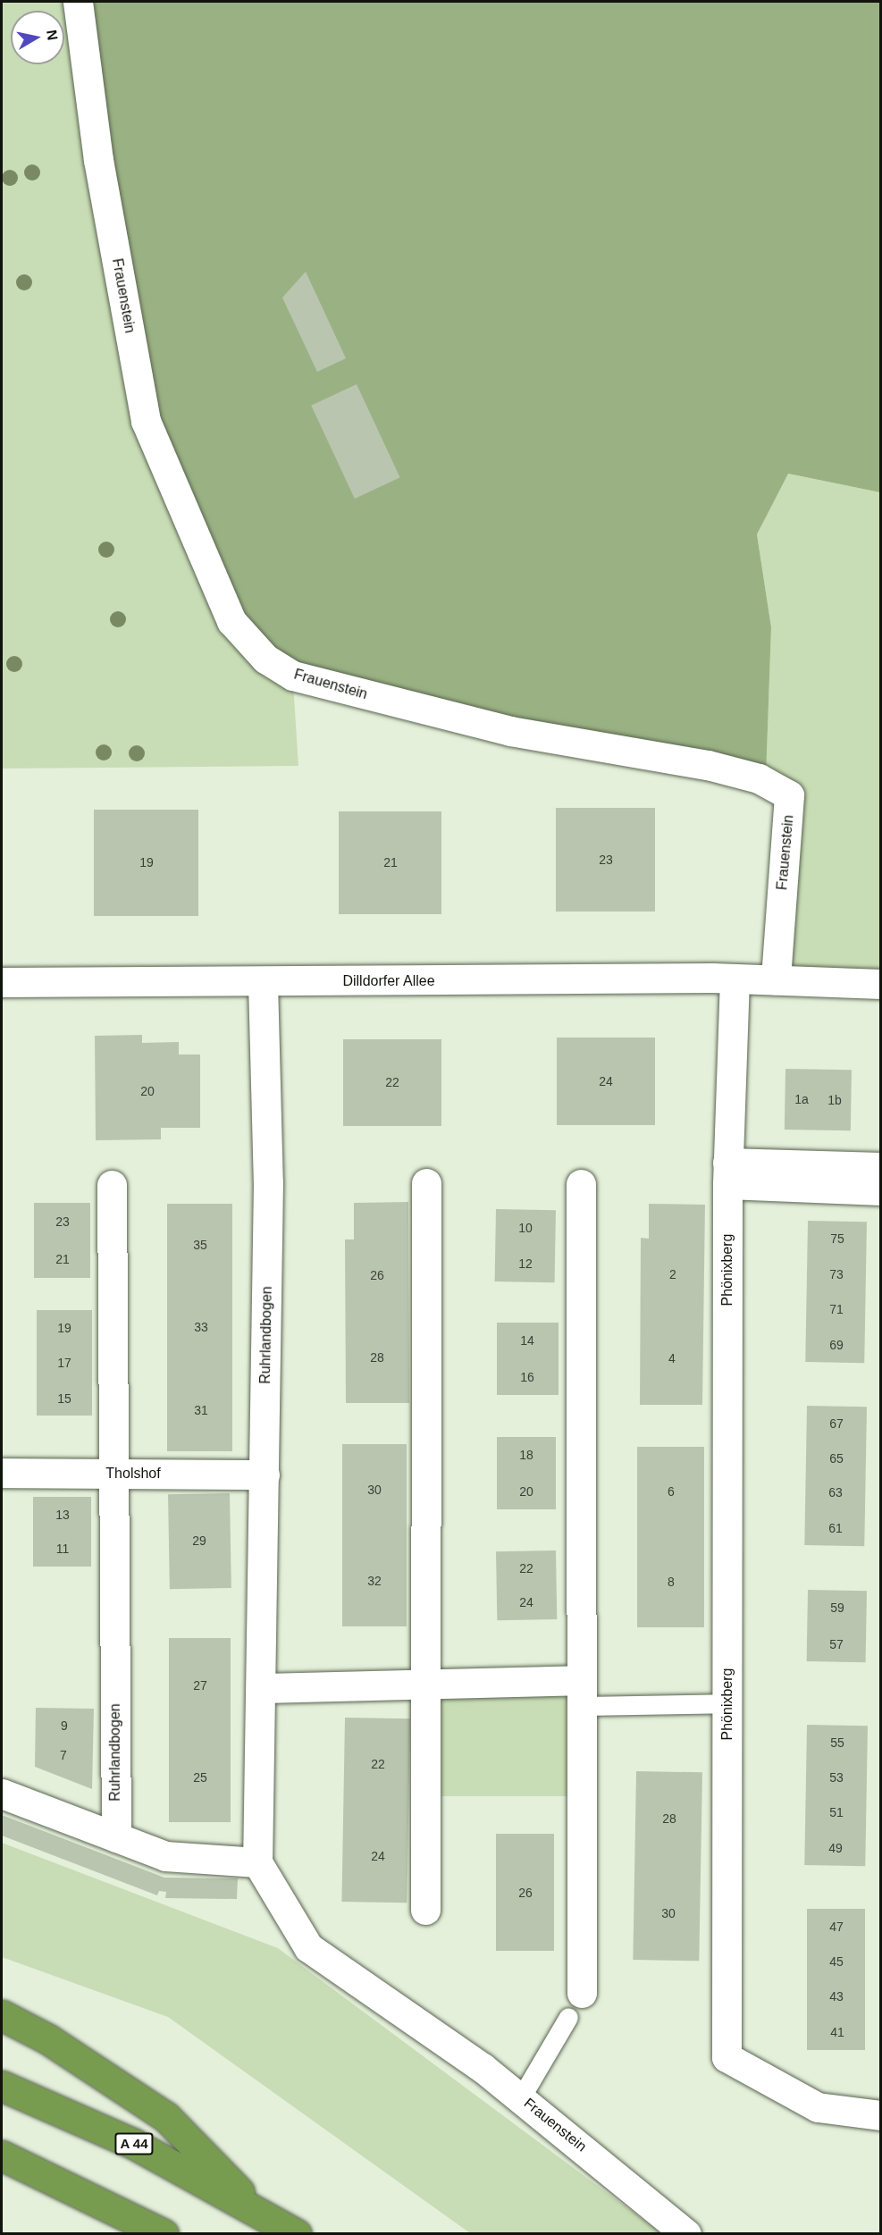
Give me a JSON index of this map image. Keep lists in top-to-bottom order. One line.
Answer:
{"streets":{"highway":["A 44"],"street":["Frauenstein","Dilldorfer Allee","Phönixberg","Ruhrlandbogen","Tholshof"]},"crossings":[["Frauenstein","Dilldorfer Allee"],["Frauenstein","Ruhrlandbogen"],["Dilldorfer Allee","Phönixberg"],["Dilldorfer Allee","Ruhrlandbogen"],["Ruhrlandbogen","Tholshof"]],"house_numbers":["23","19","21","24","22","20","1a","1b","23","10","75","35","21","12","2","73","26","71","33","19","14","69","28","4","17","16","15","31","67","18","65","30","20","6","63","13","61","29","11","22","32","8","24","59","57","27","9","55","7","22","25","53","51","28","49","24","26","30","47","45","43","41"],"north":"right"}
